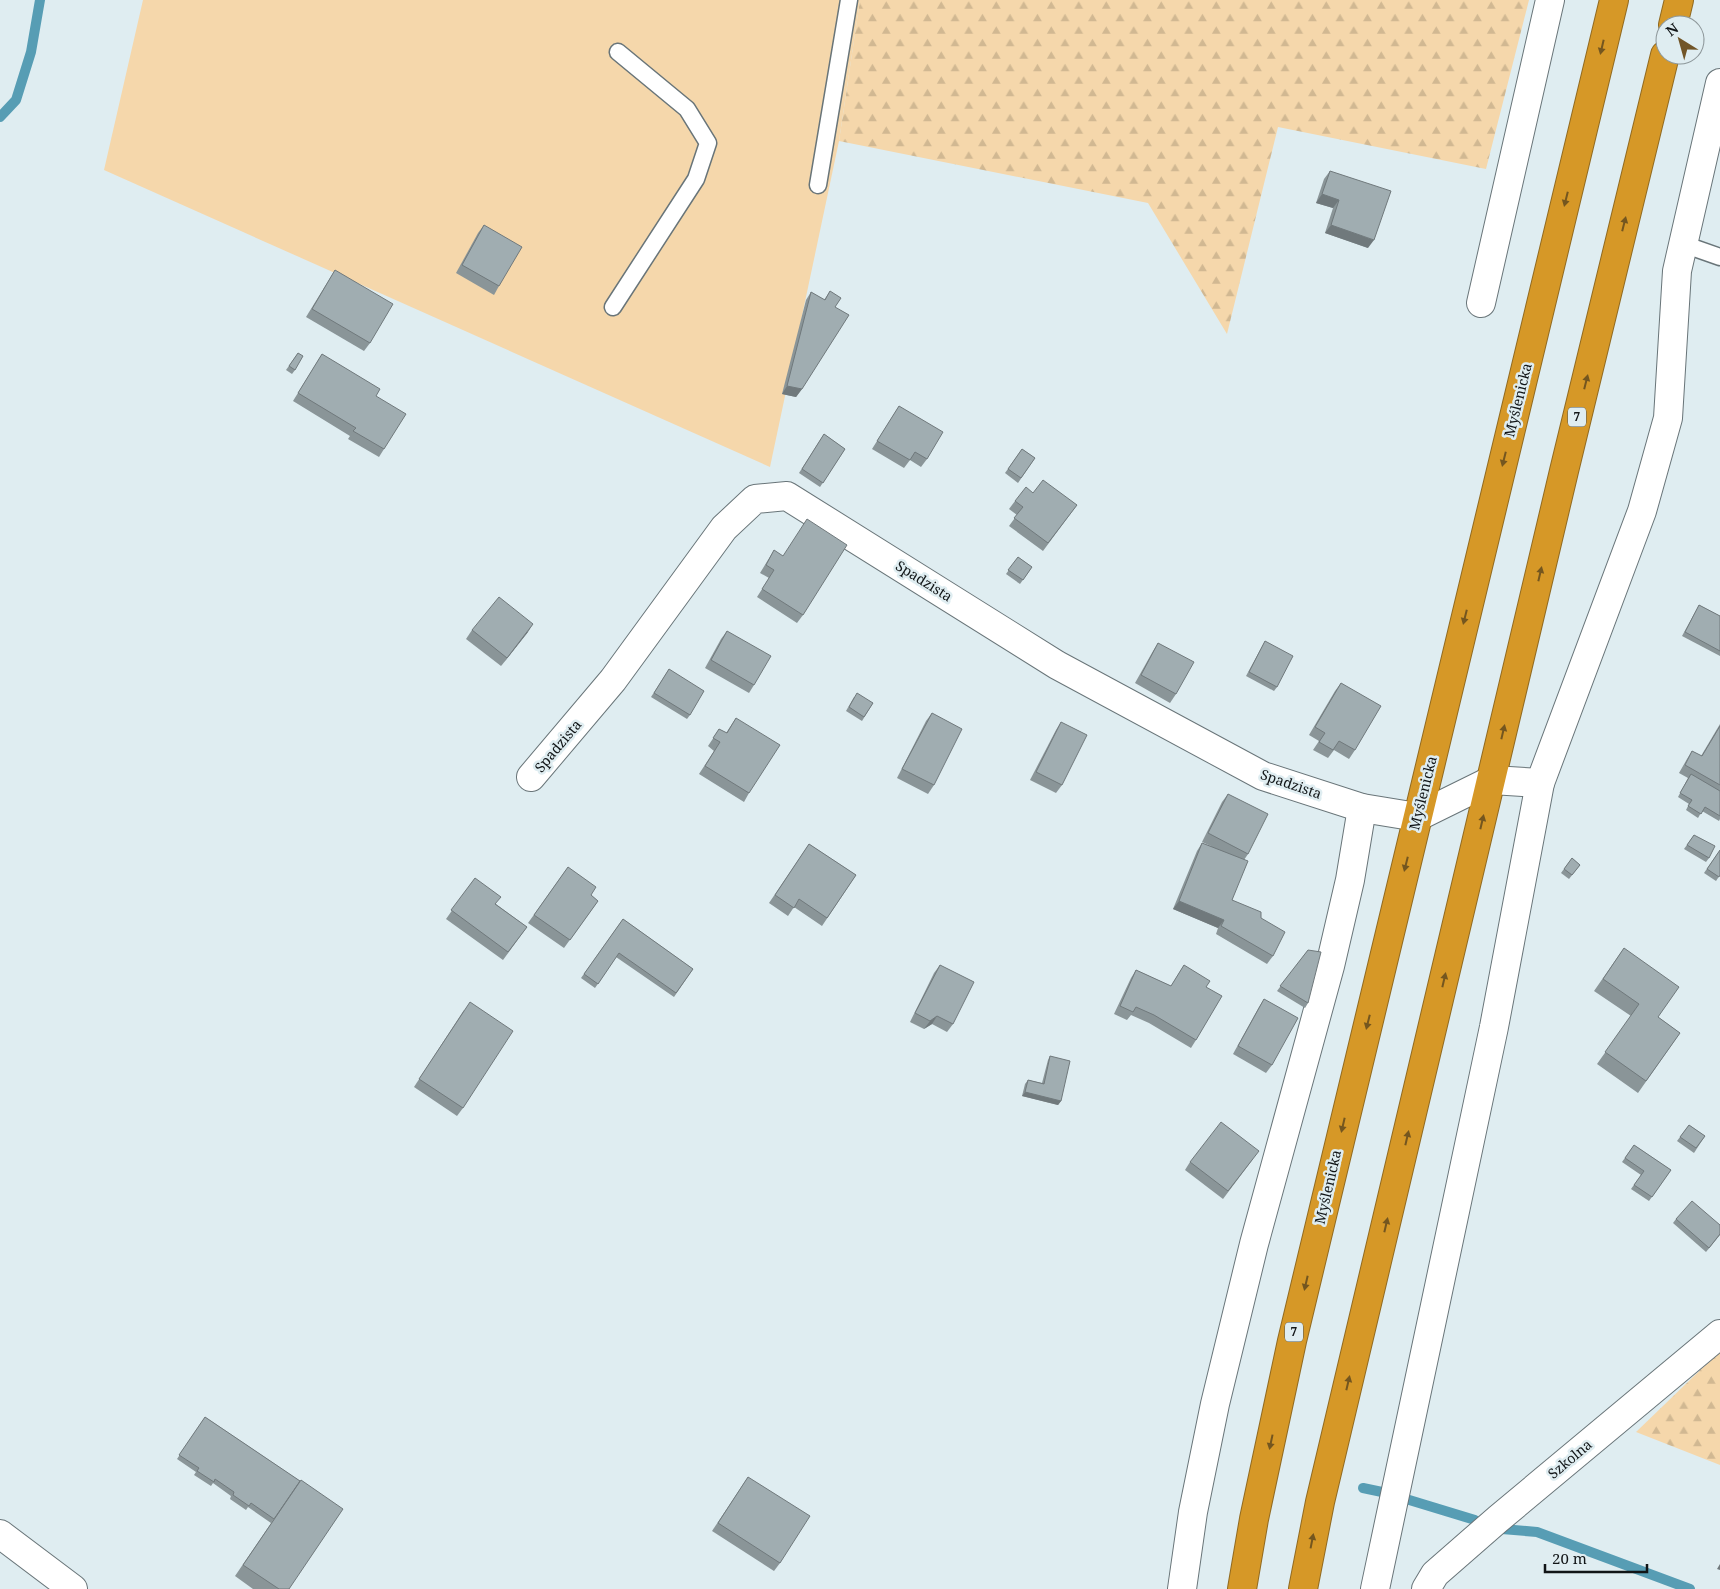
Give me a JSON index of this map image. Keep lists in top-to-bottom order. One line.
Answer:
{"streets":{"highway":["Myślenicka","7"],"street":["Spadzista","Szkolna"]},"crossings":[["Myślenicka","Spadzista"]],"scale_bar":"20 m","north":"top left"}
